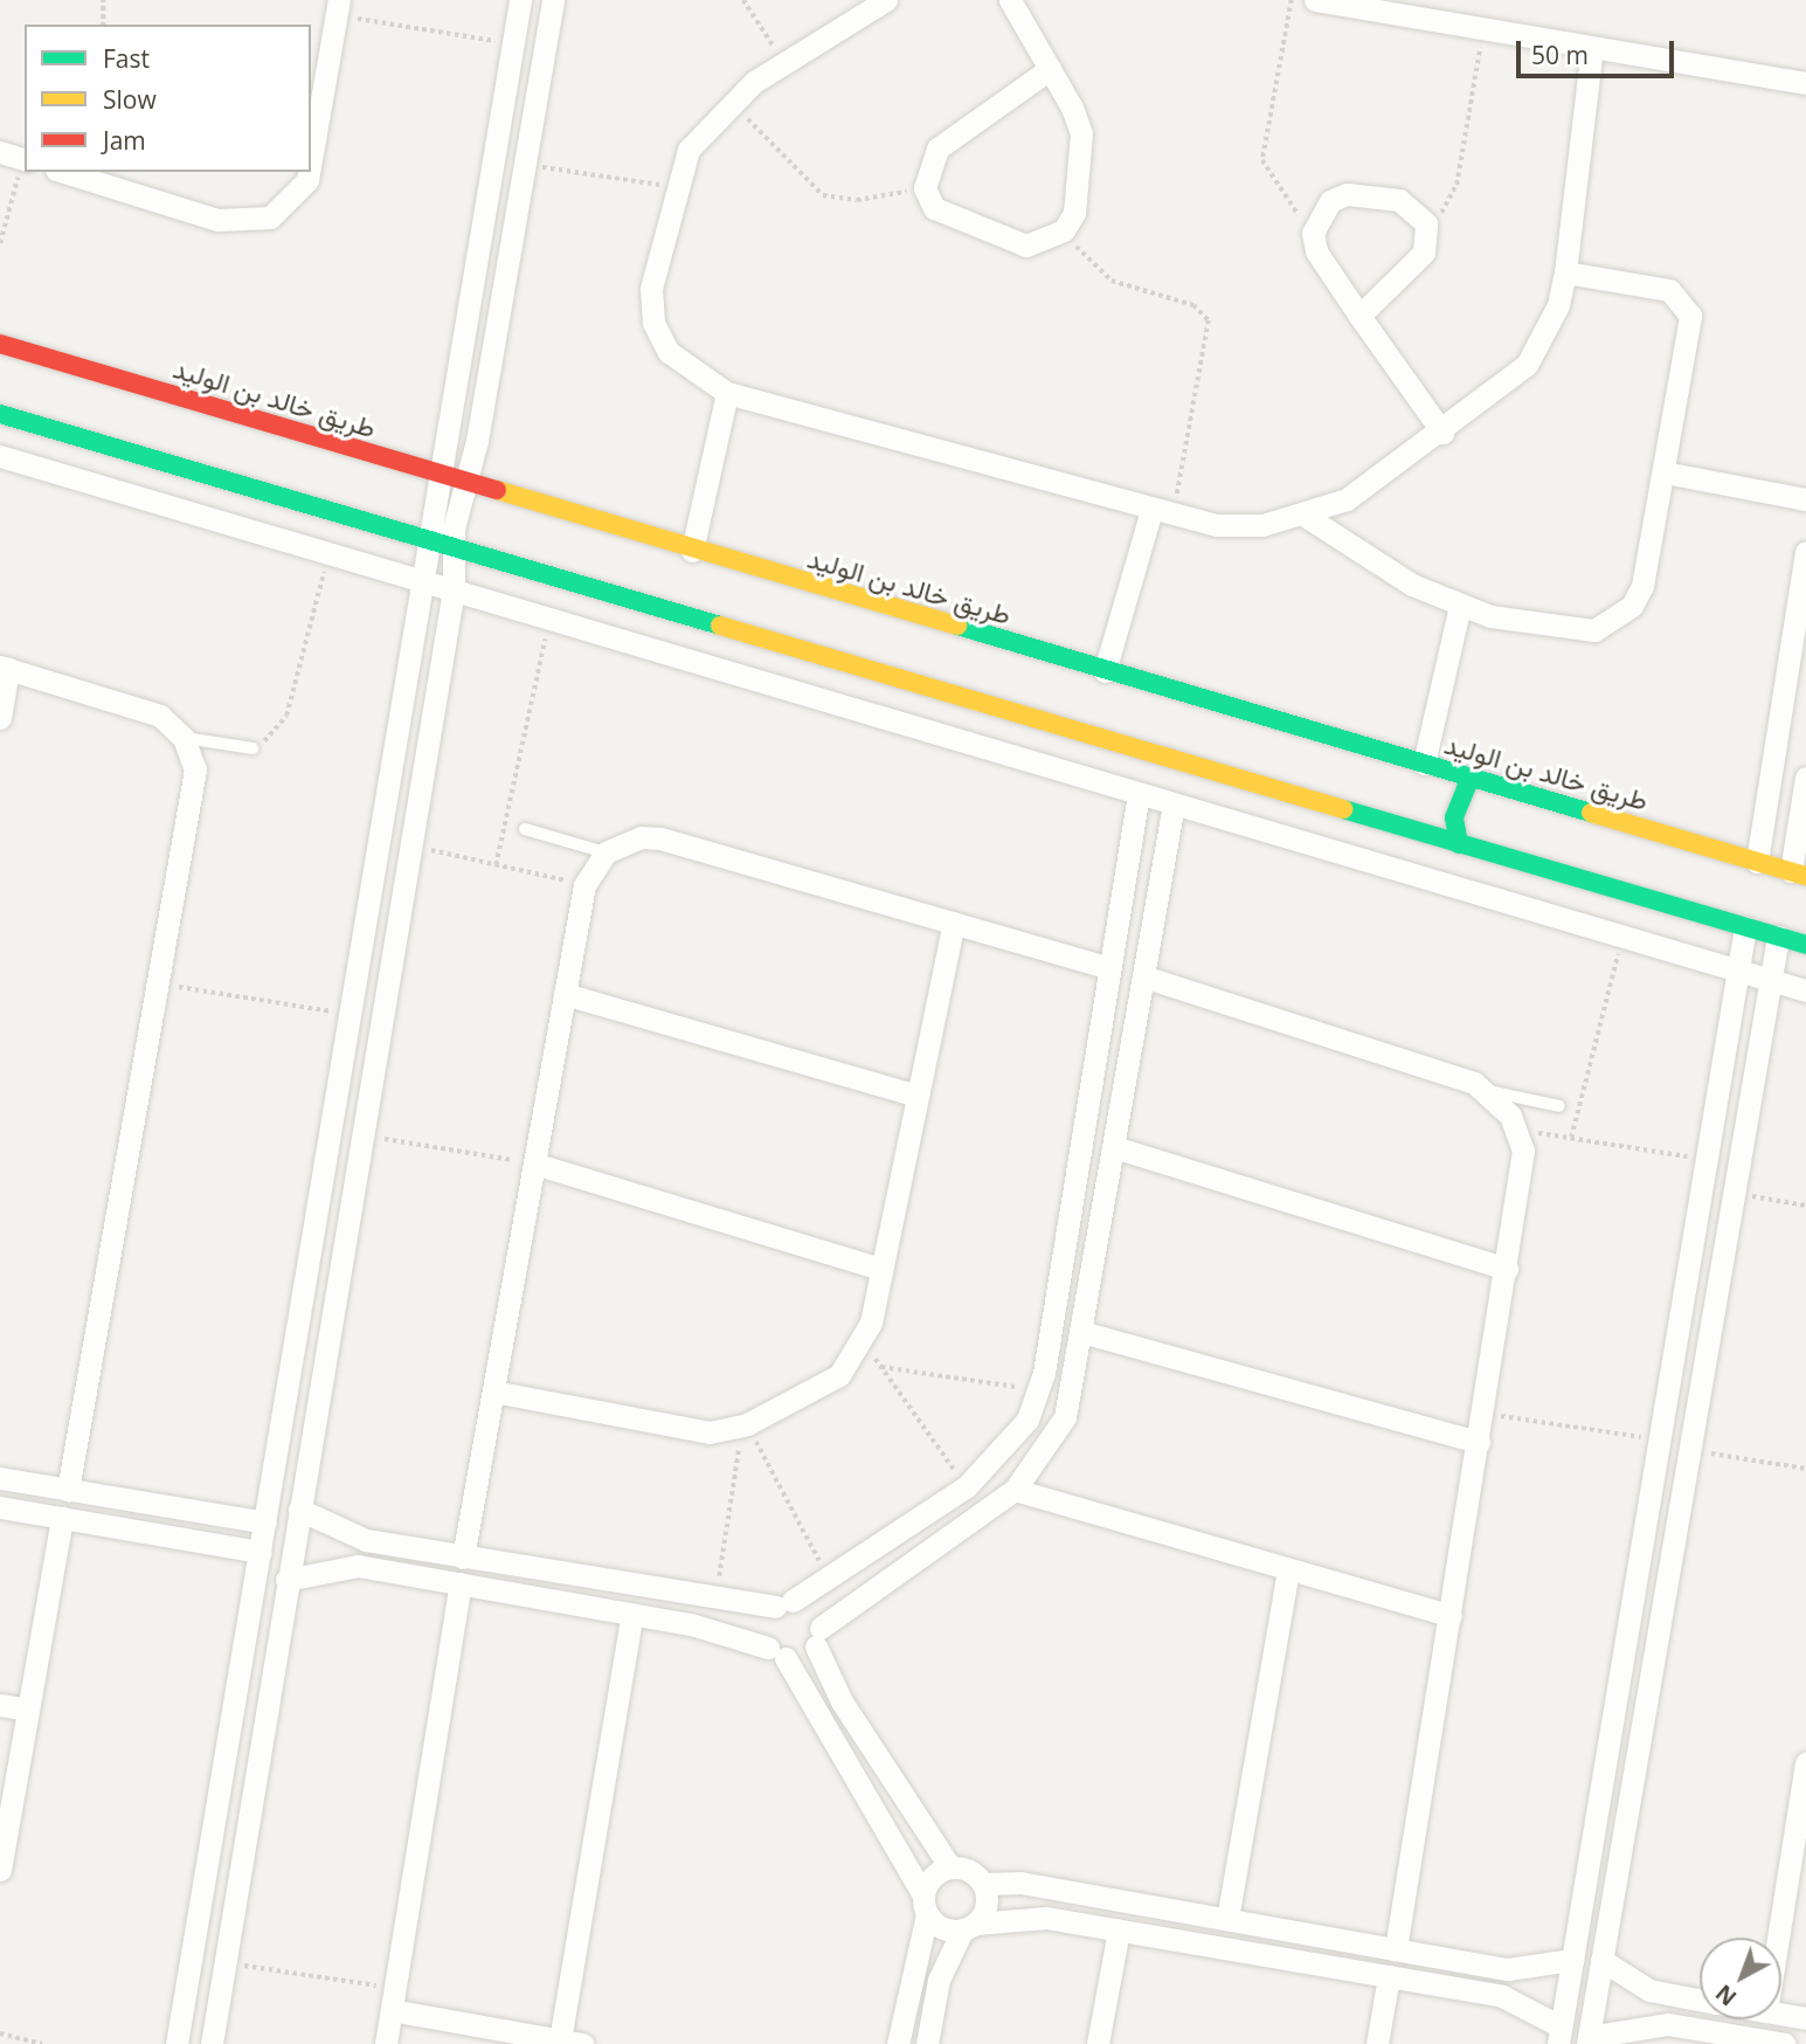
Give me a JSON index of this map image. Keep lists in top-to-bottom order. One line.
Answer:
{"streets":{"street":["طريق خالد بن الوليد"]},"legend":["Fast","Slow","Jam"],"scale_bar":"50 m","north":"bottom left"}
